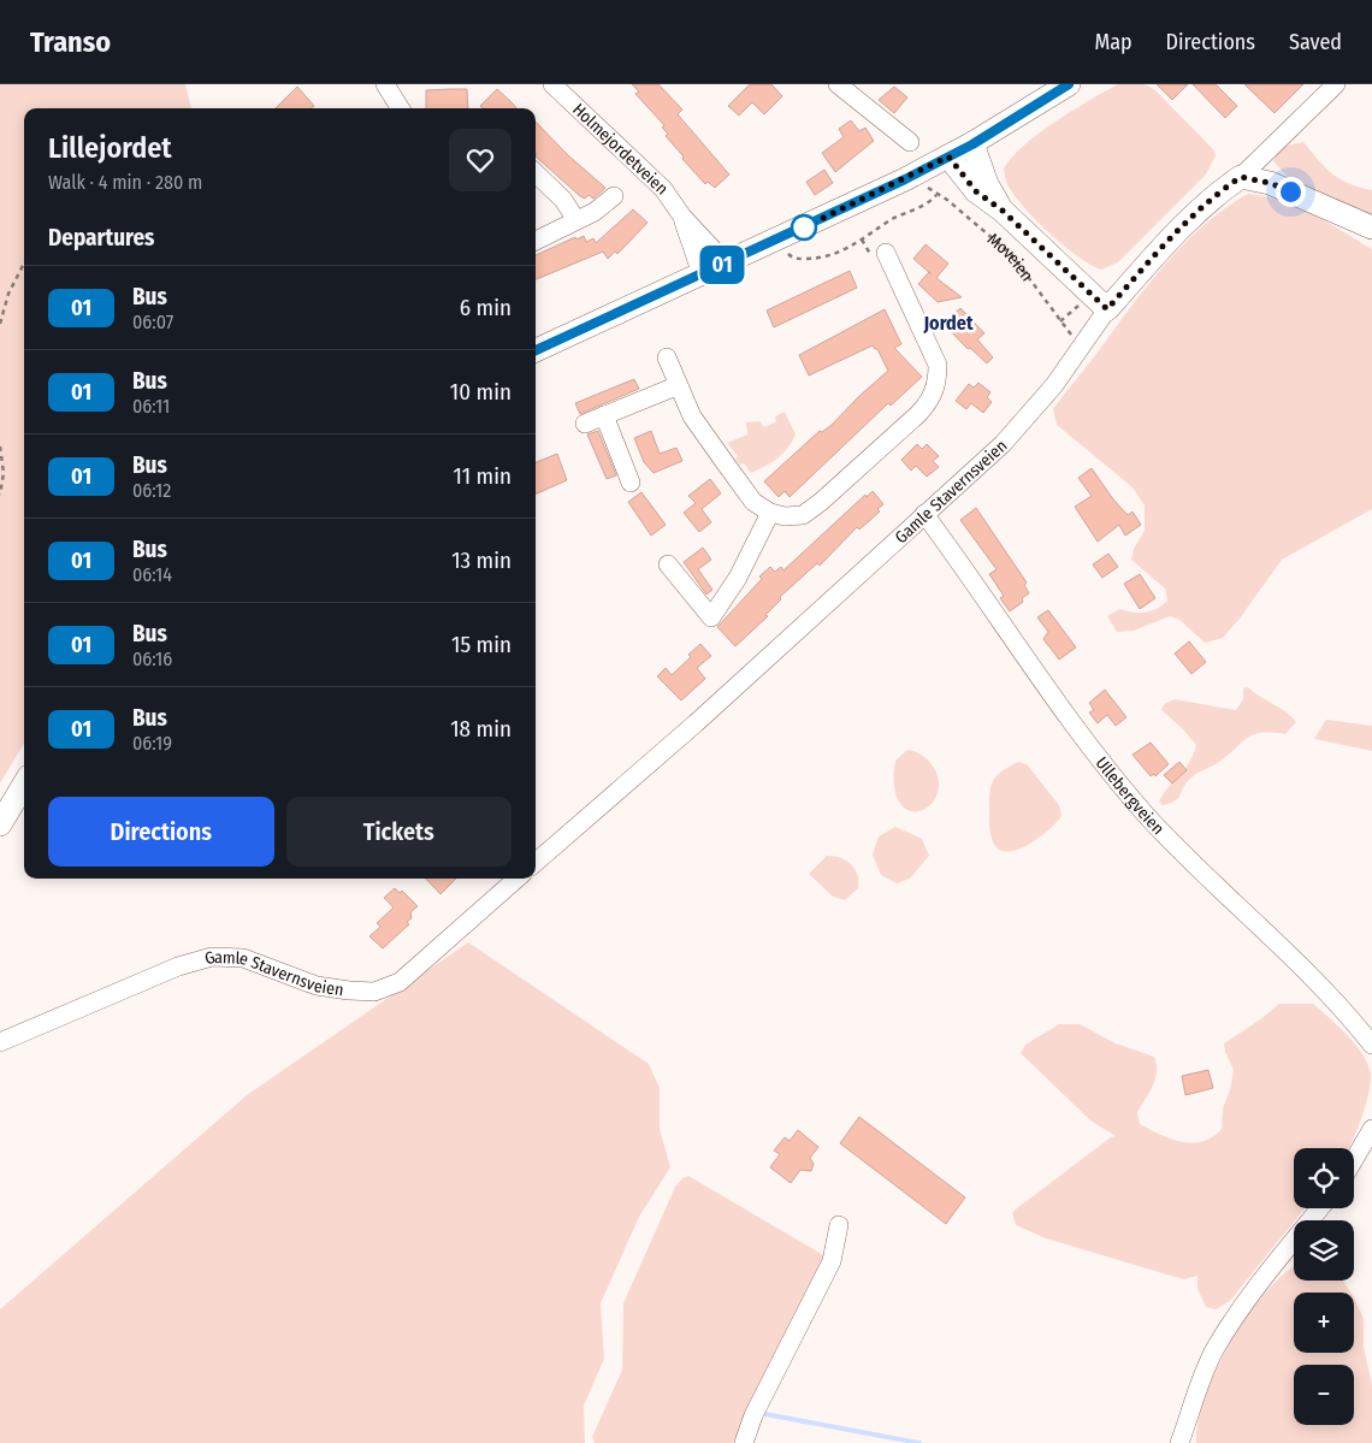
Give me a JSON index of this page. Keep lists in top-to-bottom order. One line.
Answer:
{"streets":{"main road":["Gamle Stavernsveien"],"street":["Holmejordetveien","Ullebergveien"],"path":["Moveien"]},"crossings":[["Moveien","Gamle Stavernsveien"],["Gamle Stavernsveien","Ullebergveien"]],"districts":["Jordet"],"lines":["bus line 01"],"page":{"header":"Transo","nav":["Map","Directions","Saved"],"on_map":"01","heading":[["Lillejordet","Walk · 4 min · 280 m"],"Departures"],"list":[{"mark":"01","name":"Bus","note":"06:07","value":"6 min"},{"mark":"01","name":"Bus","note":"06:11","value":"10 min"},{"mark":"01","name":"Bus","note":"06:12","value":"11 min"},{"mark":"01","name":"Bus","note":"06:14","value":"13 min"},{"mark":"01","name":"Bus","note":"06:16","value":"15 min"},{"mark":"01","name":"Bus","note":"06:19","value":"18 min"}],"buttons":["Directions","Tickets"],"map_buttons":["+","−"]}}
